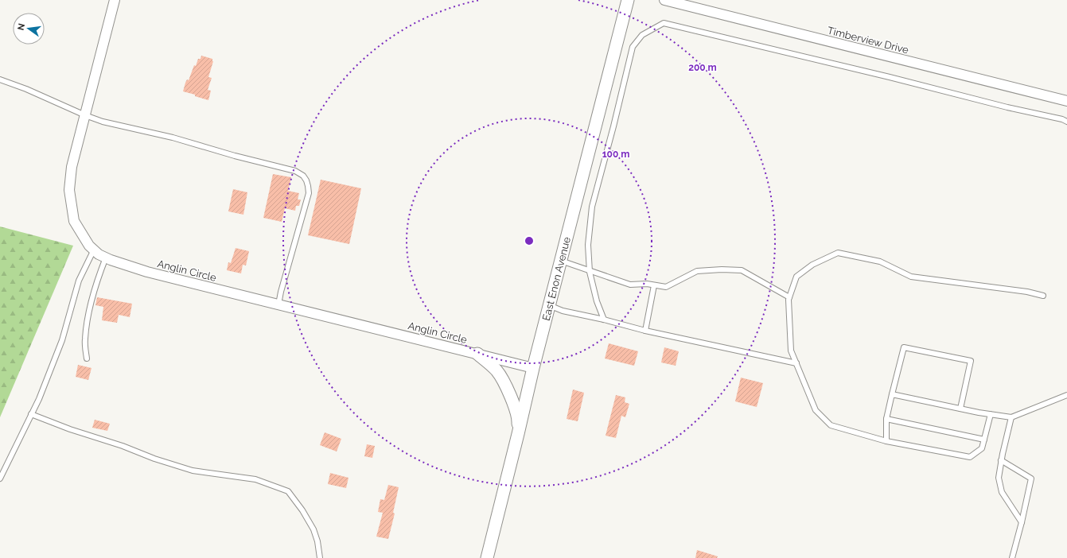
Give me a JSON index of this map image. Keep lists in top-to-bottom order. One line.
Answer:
{"streets":{"street":["Timberview Drive","Anglin Circle","East Enon Avenue"]},"crossings":[["Anglin Circle","East Enon Avenue"]],"north":"left","rings":["200 m","100 m"]}
